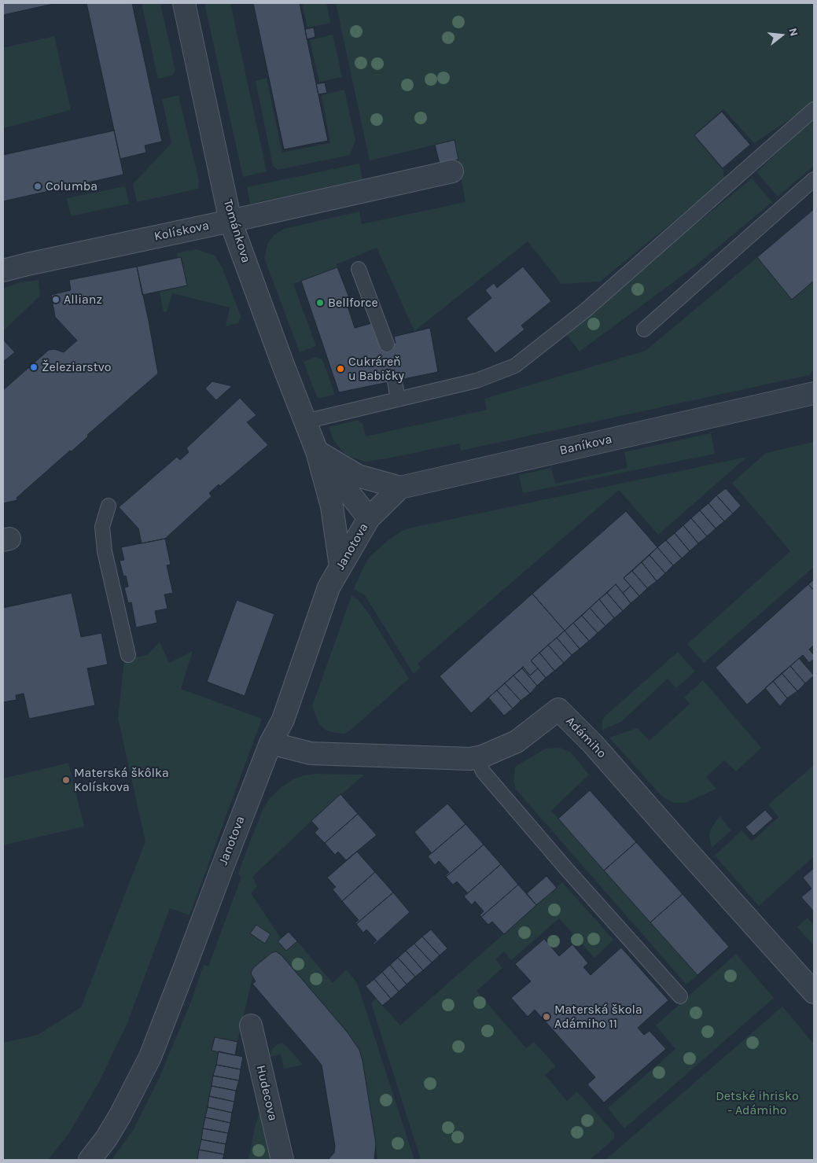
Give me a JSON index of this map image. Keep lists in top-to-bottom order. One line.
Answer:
{"streets":{"street":["Kolískova","Tománkova","Baníkova","Janotova","Adámiho","Hudecova"]},"crossings":[["Kolískova","Tománkova"],["Tománkova","Janotova"],["Janotova","Adámiho"]],"parks":["Detské ihrisko - Adámiho"],"places":["Columba","Allianz","Bellforce","Železiarstvo","Cukráreň u Babičky","Materská škôlka Kolískova","Materská škola Adámiho 11"],"north":"right"}
